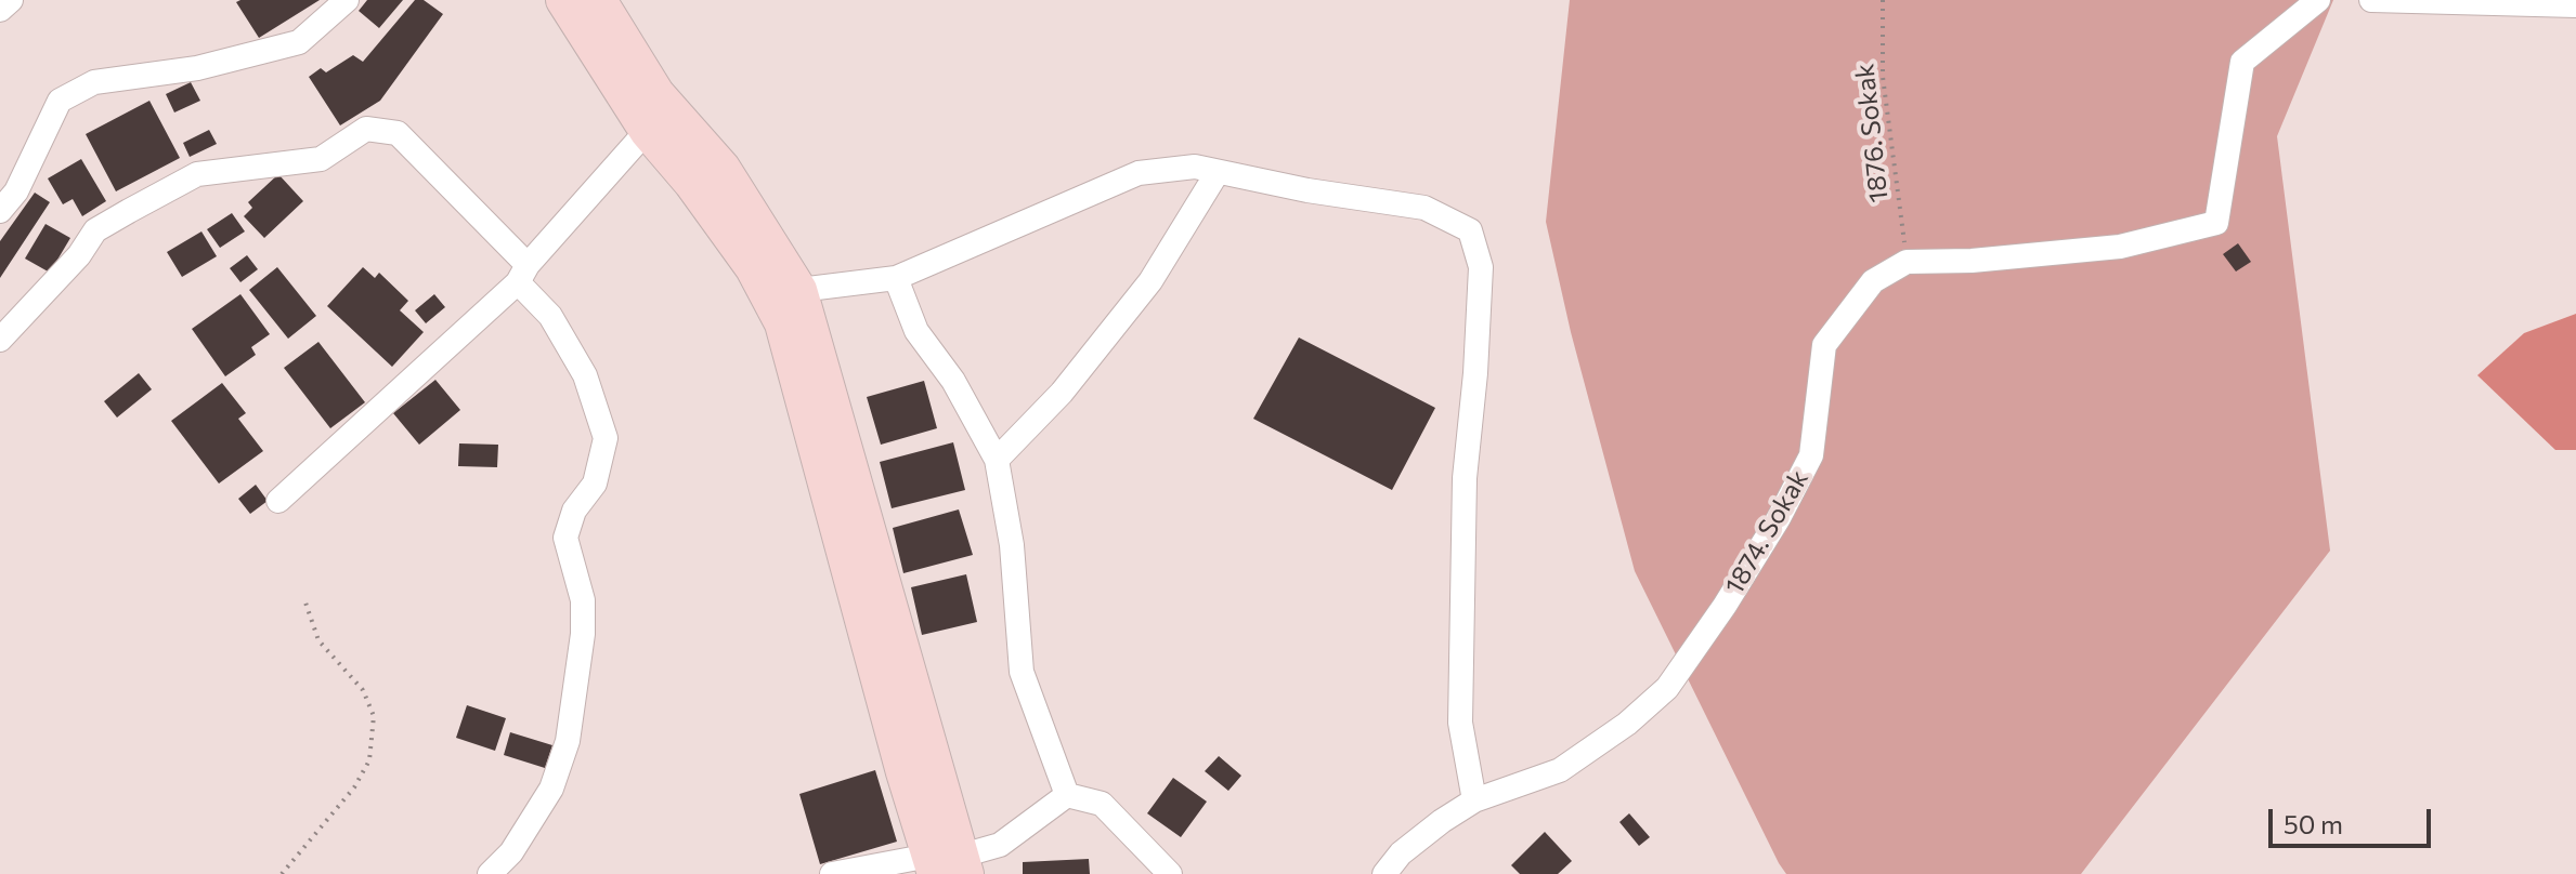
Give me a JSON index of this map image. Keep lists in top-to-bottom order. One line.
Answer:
{"streets":{"street":["1874. Sokak"],"path":["1876. Sokak"]},"crossings":[["1876. Sokak","1874. Sokak"]],"scale_bar":"50 m"}
